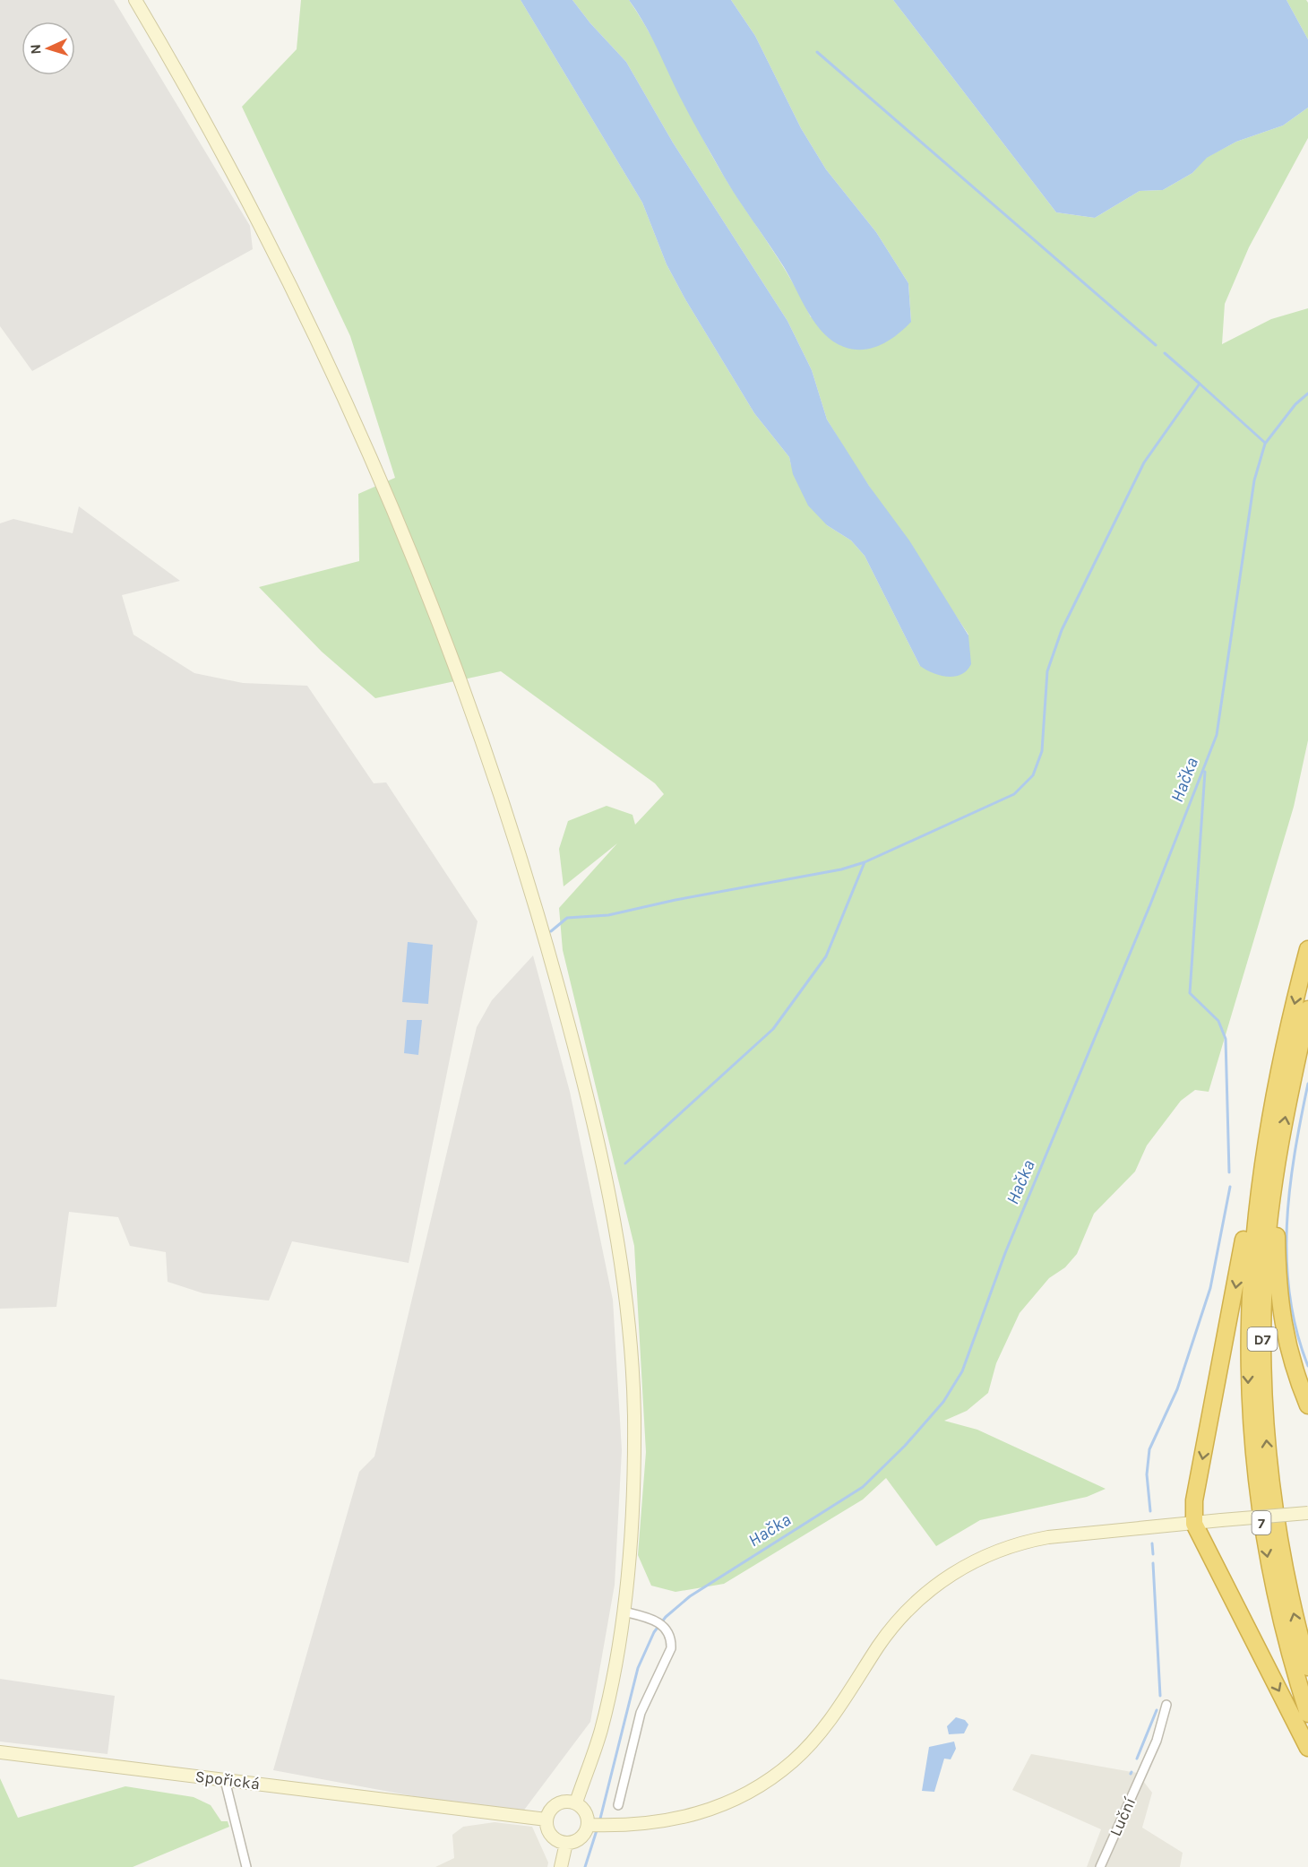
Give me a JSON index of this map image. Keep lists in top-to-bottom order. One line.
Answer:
{"streets":{"highway":["D7","7"],"street":["Spořická","Luční"]},"crossings":[["D7","7"]],"water":["Hačka"],"north":"left"}
